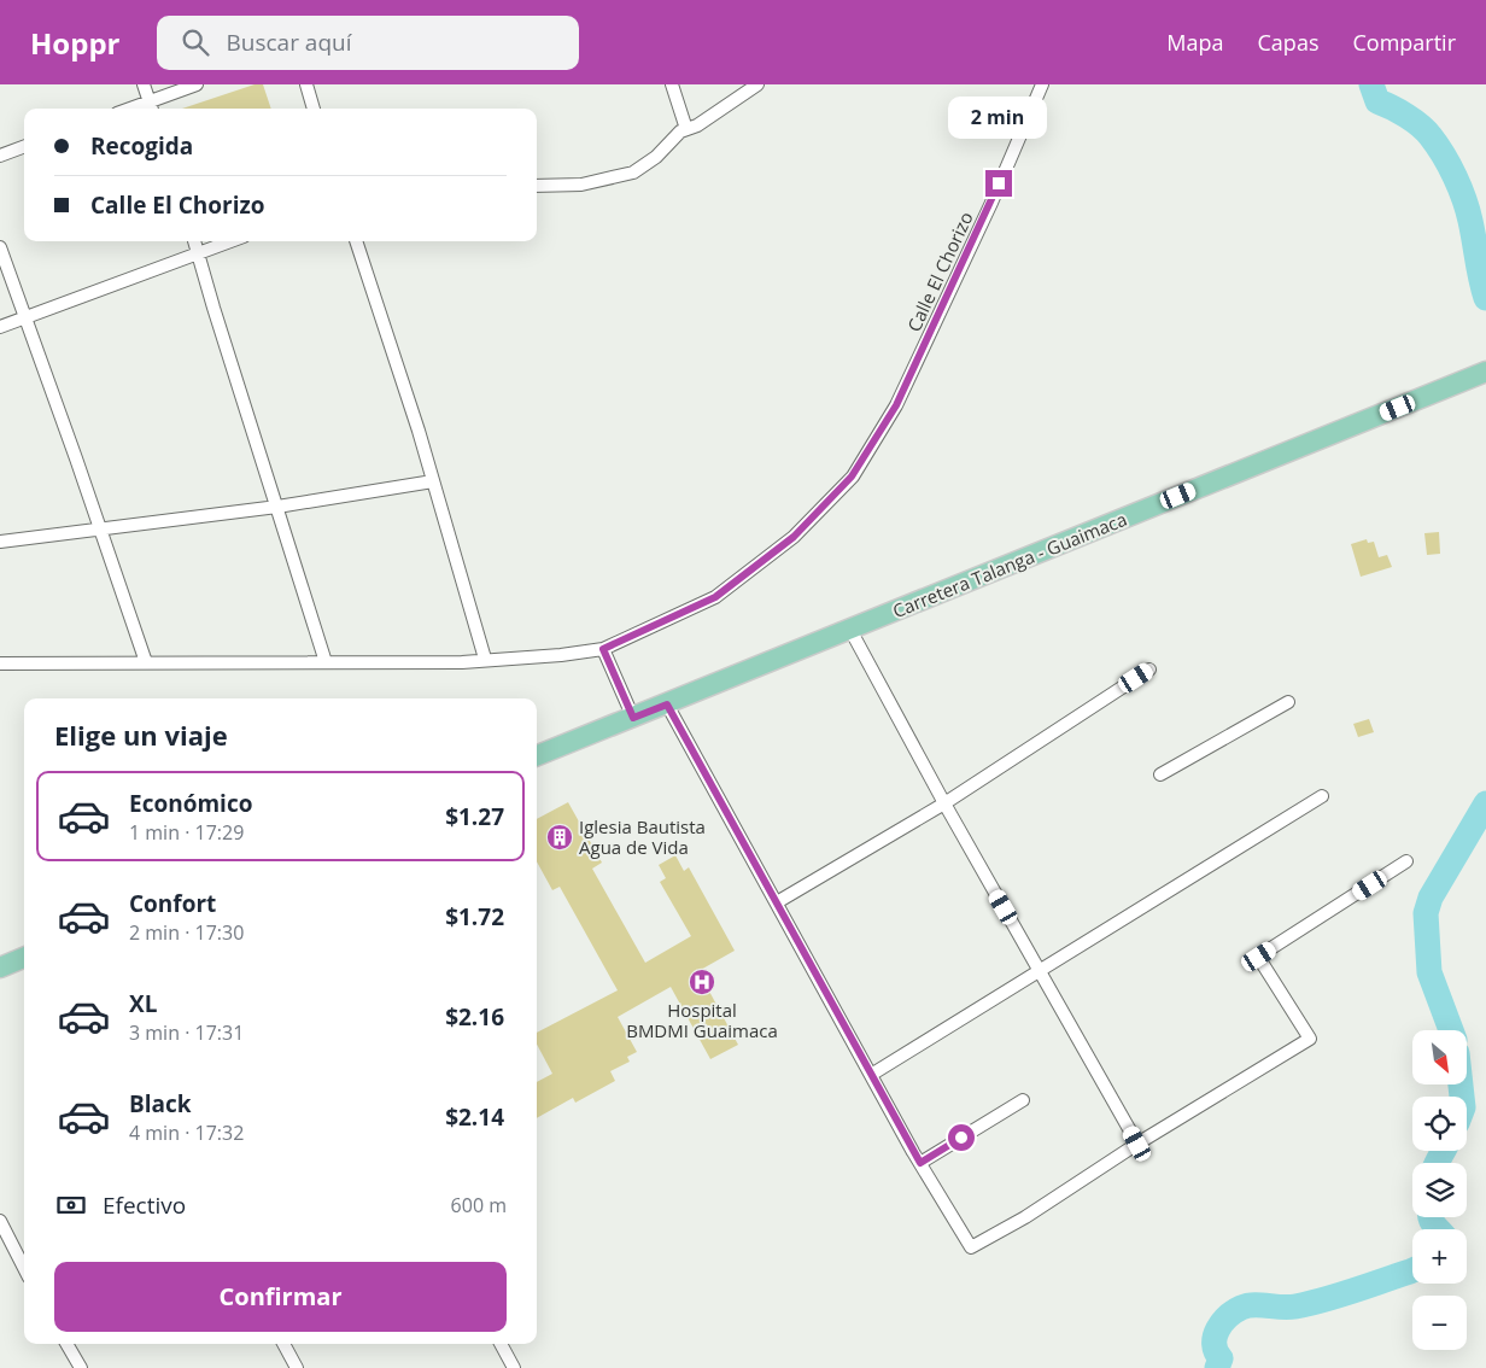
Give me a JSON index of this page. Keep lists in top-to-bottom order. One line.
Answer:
{"streets":{"main road":["Carretera Talanga - Guaimaca"],"street":["Calle El Chorizo"]},"places":{"building":["Iglesia Bautista Agua de Vida"],"hospital":["Hospital BMDMI Guaimaca"]},"north":"bottom right","page":{"header":"Hoppr","search":"Buscar aquí","nav":["Mapa","Capas","Compartir"],"bubble":"2 min","banner":["Recogida","Calle El Chorizo"],"heading":"Elige un viaje","list":[{"name":"Económico","note":"1 min · 17:29","value":"$1.27"},{"name":"Confort","note":"2 min · 17:30","value":"$1.72"},{"name":"XL","note":"3 min · 17:31","value":"$2.16"},{"name":"Black","note":"4 min · 17:32","value":"$2.14"}],"map_buttons":["+","−"],"pay":["Efectivo","600 m"],"buttons":"Confirmar"}}
